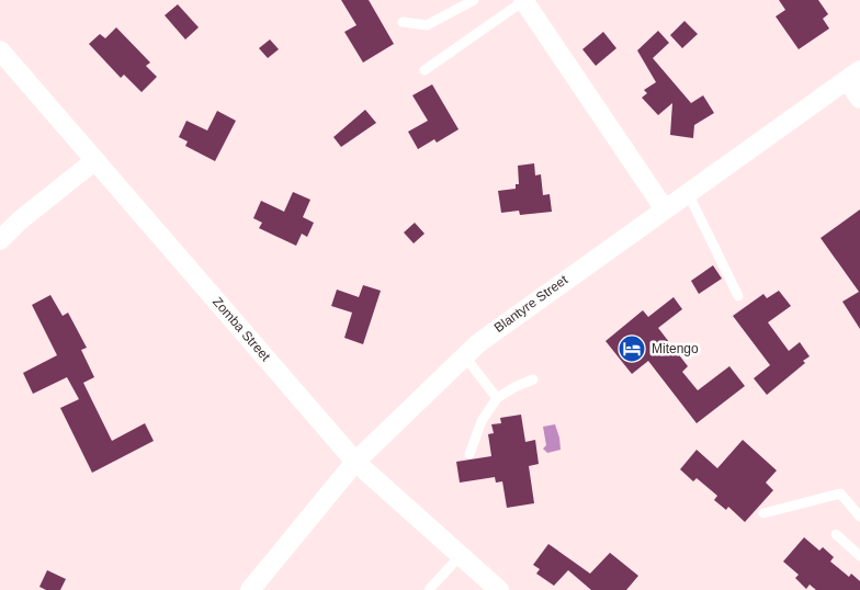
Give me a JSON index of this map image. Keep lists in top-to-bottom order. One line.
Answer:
{"streets":{"street":["Blantyre Street","Zomba Street"]},"crossings":[["Blantyre Street","Zomba Street"]],"places":{"hotel":["Mitengo"]}}
